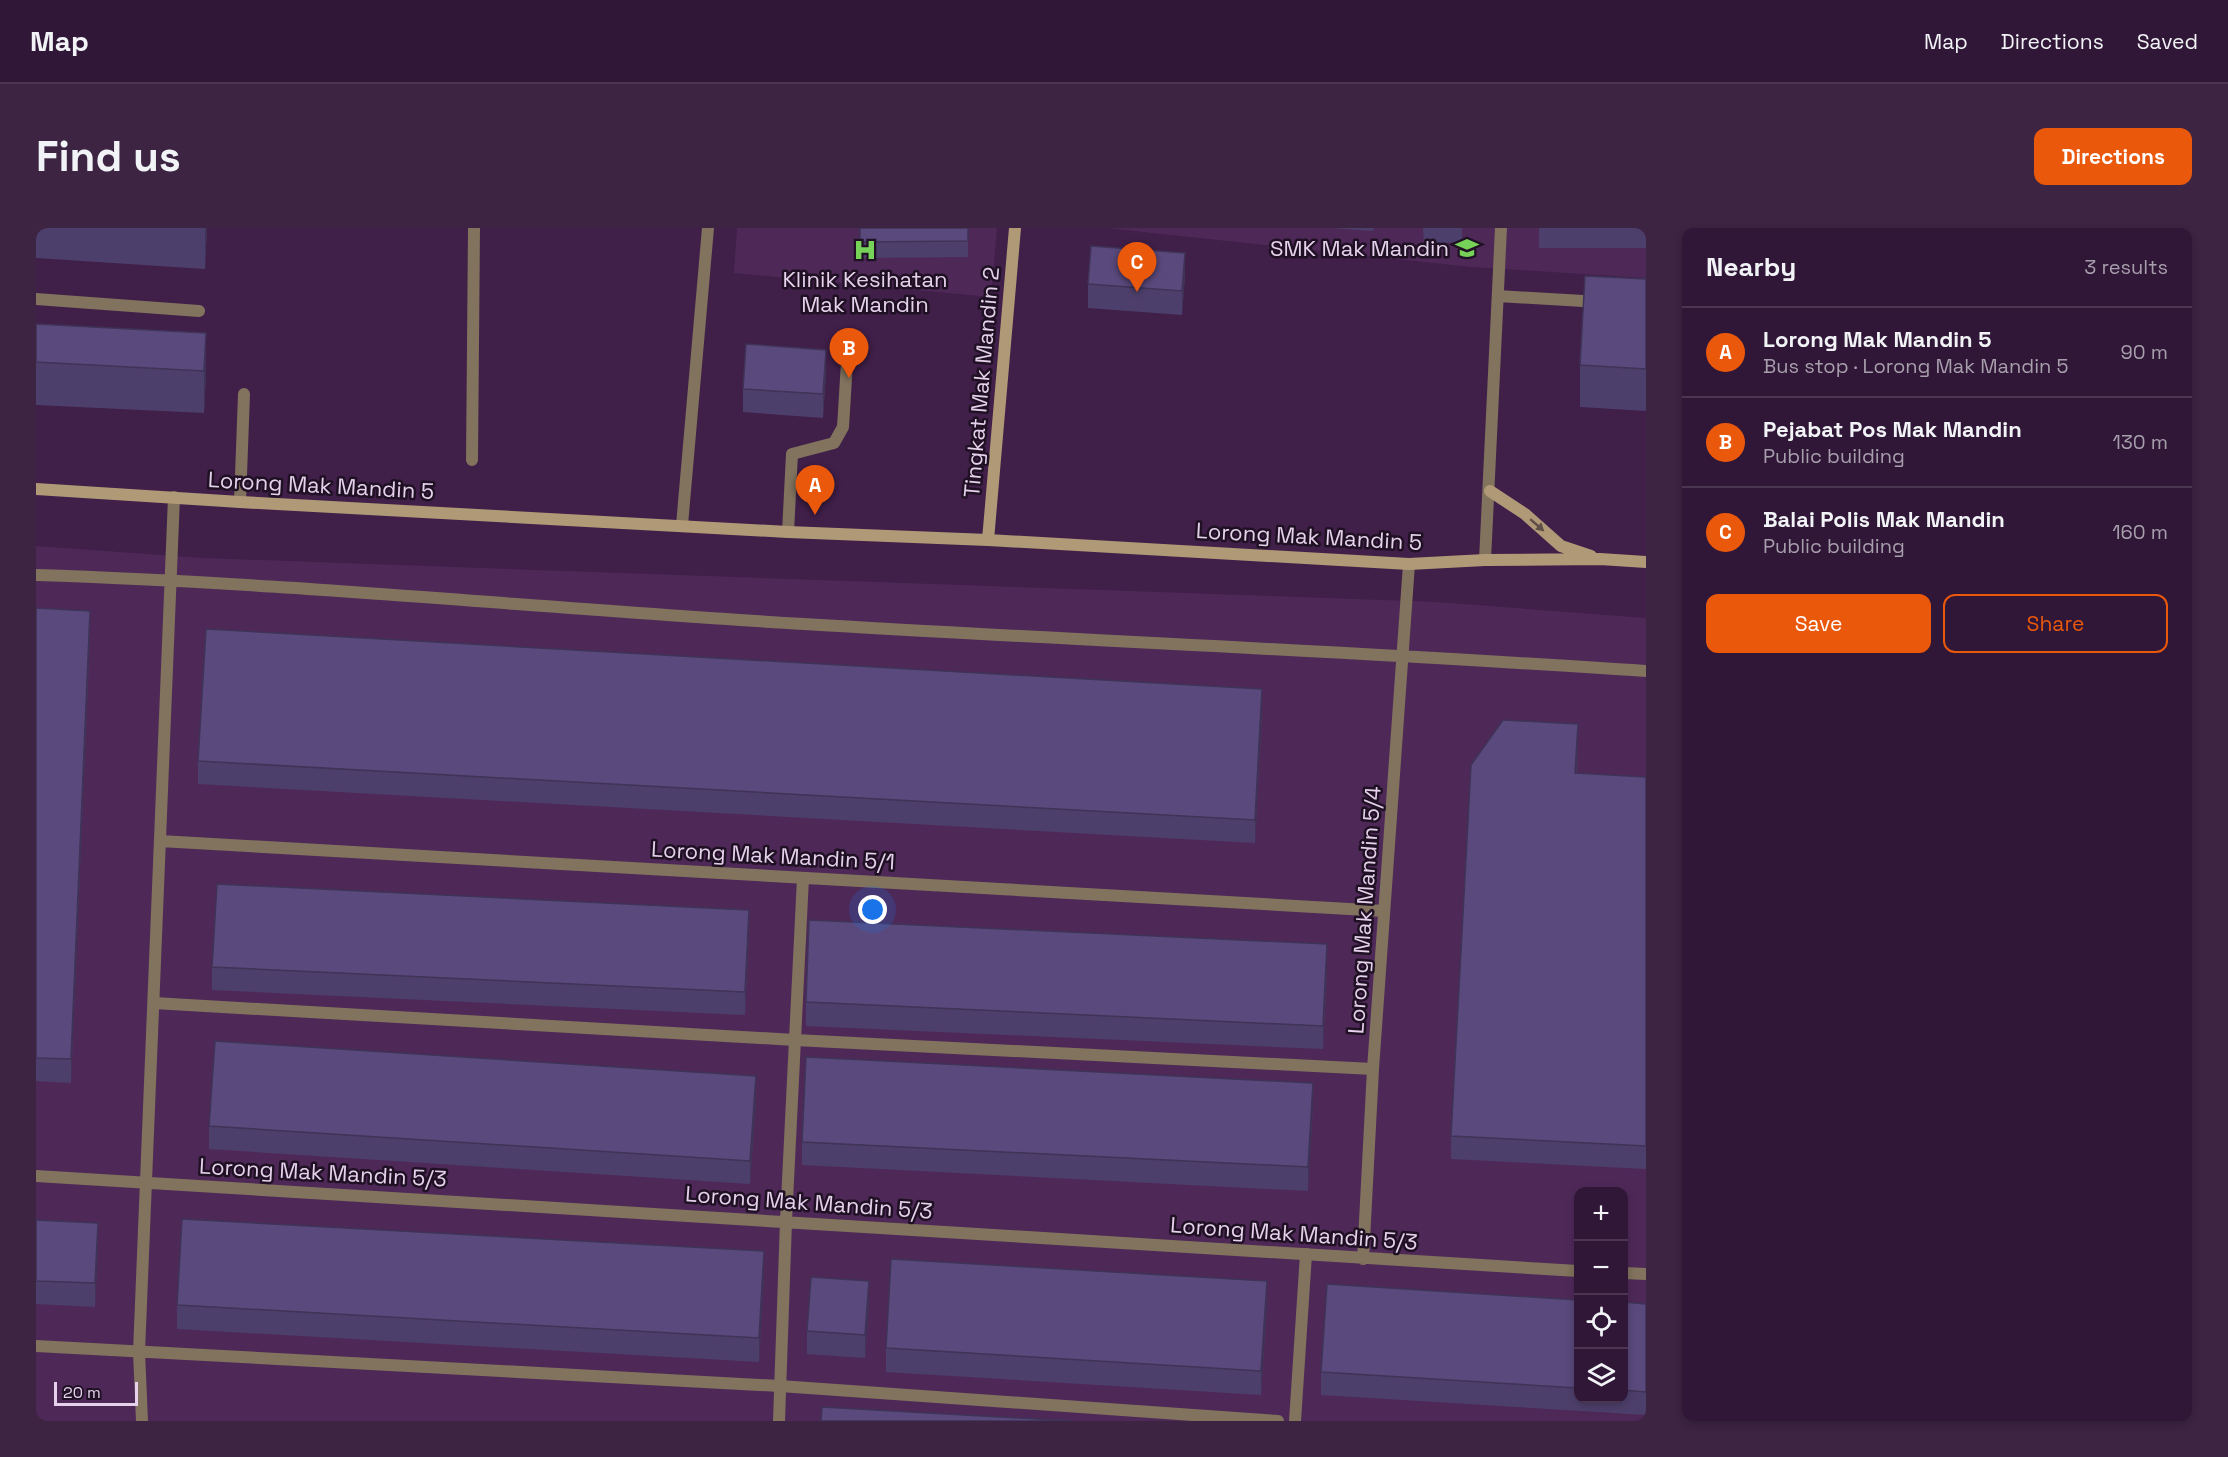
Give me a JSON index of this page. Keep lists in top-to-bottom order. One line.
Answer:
{"streets":{"street":["Tingkat Mak Mandin 2","Lorong Mak Mandin 5","Lorong Mak Mandin 5/1","Lorong Mak Mandin 5/4","Lorong Mak Mandin 5/3"]},"crossings":[["Tingkat Mak Mandin 2","Lorong Mak Mandin 5"],["Lorong Mak Mandin 5","Lorong Mak Mandin 5/4"],["Lorong Mak Mandin 5/1","Lorong Mak Mandin 5/4"],["Lorong Mak Mandin 5/4","Lorong Mak Mandin 5/3"]],"places":{"school or university":["SMK Mak Mandin"],"hospital":["Klinik Kesihatan Mak Mandin"]},"scale_bar":"20 m","page":{"header":"Map","nav":["Map","Directions","Saved"],"buttons":["Directions",["Save","Share"]],"title":"Find us","heading":["Nearby","3 results"],"pins":["C","B","A"],"list":[{"mark":"A","name":"Lorong Mak Mandin 5","note":"Bus stop · Lorong Mak Mandin 5","value":"90 m"},{"mark":"B","name":"Pejabat Pos Mak Mandin","note":"Public building","value":"130 m"},{"mark":"C","name":"Balai Polis Mak Mandin","note":"Public building","value":"160 m"}],"map_buttons":["+","−"],"scale":"20 m"}}
